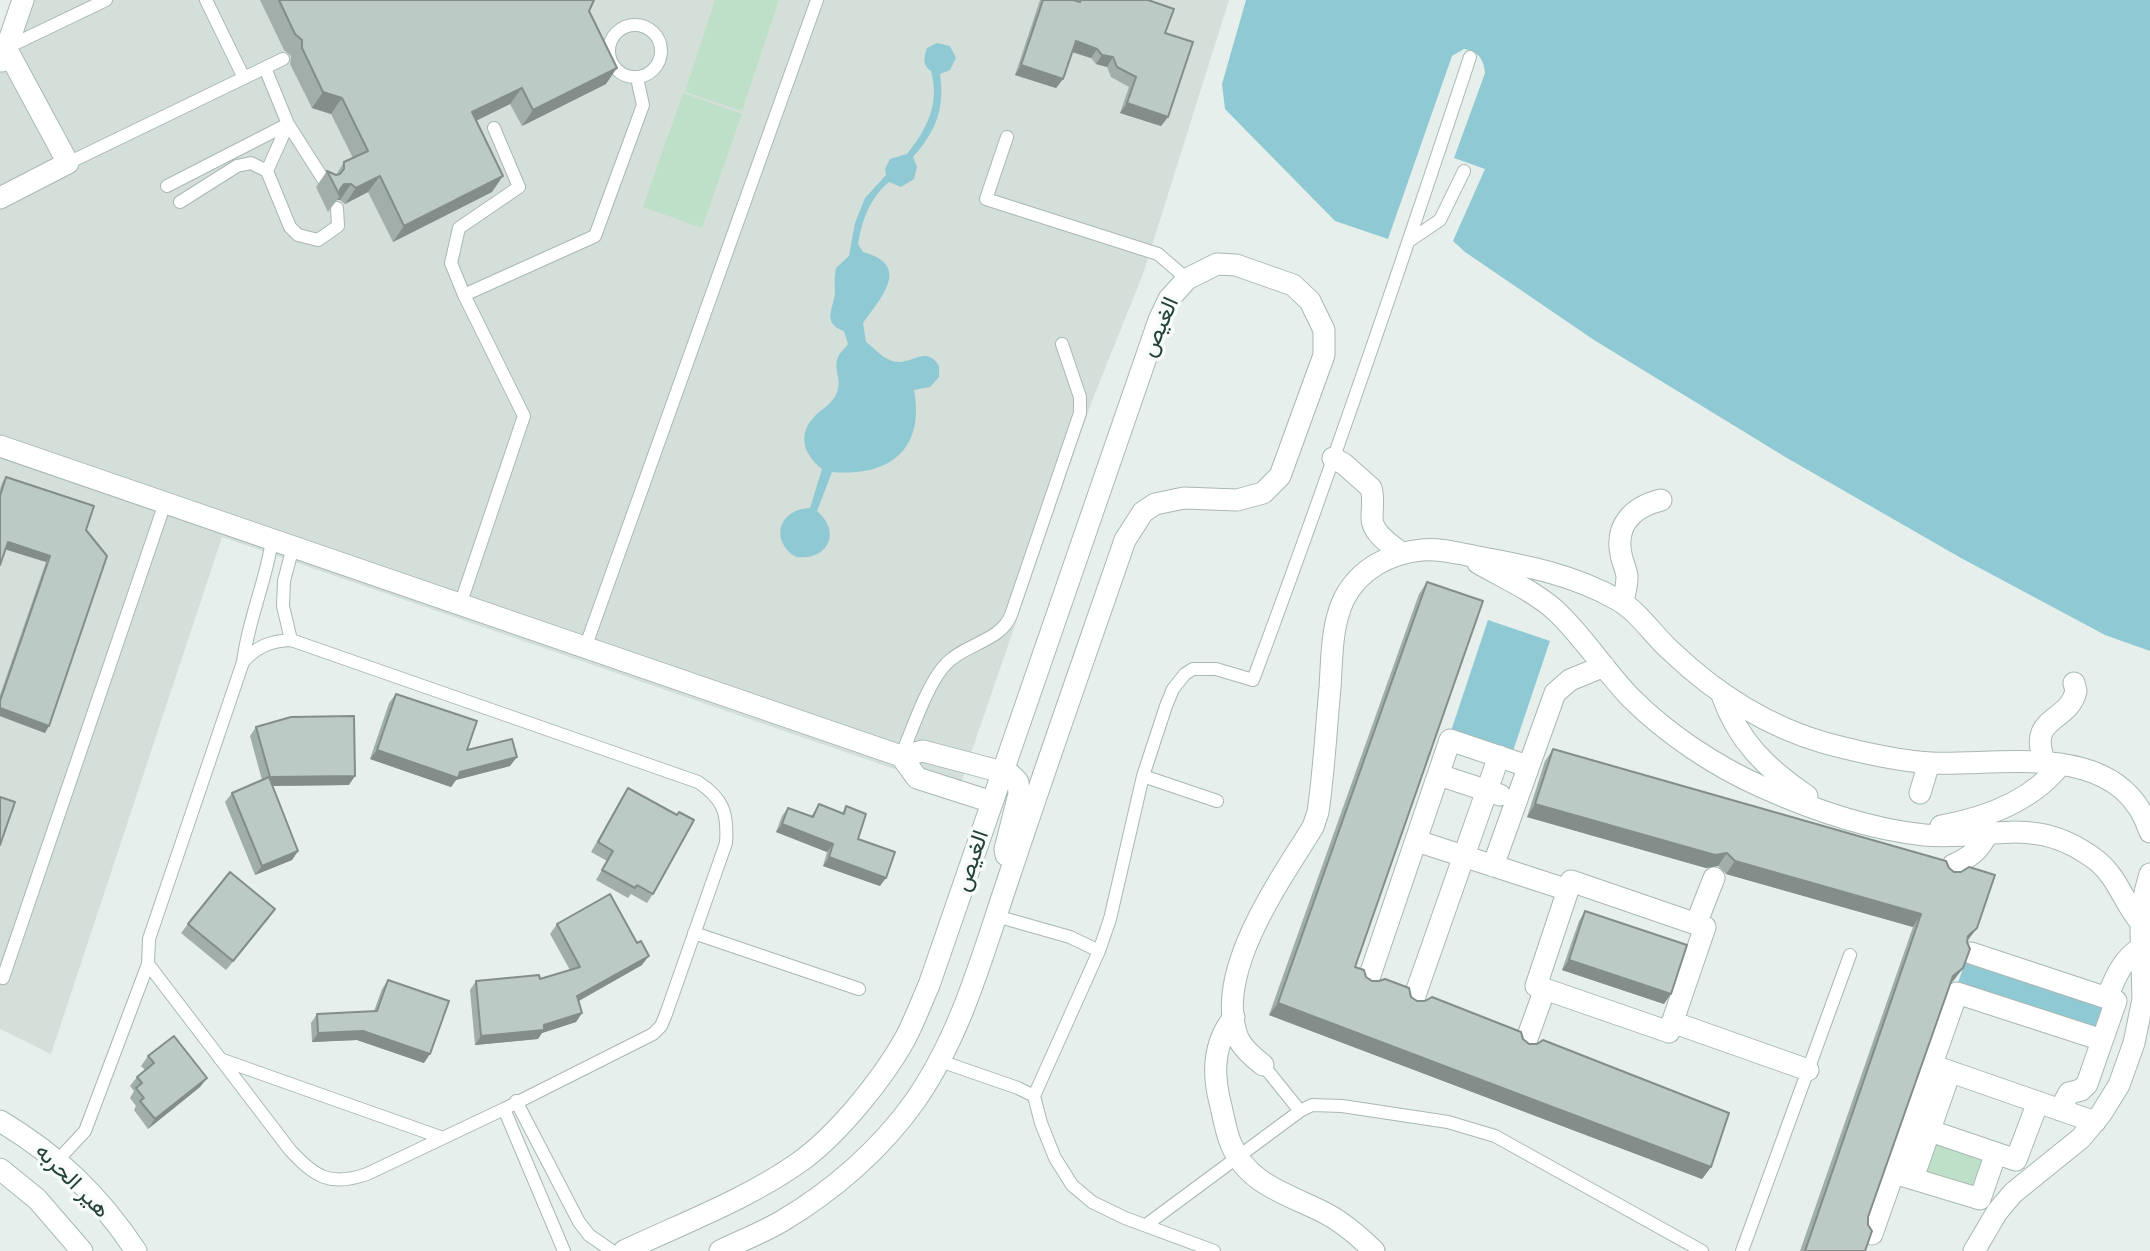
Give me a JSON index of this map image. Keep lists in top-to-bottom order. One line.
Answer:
{"streets":{"street":["الغيص","هير الحربه"]}}
